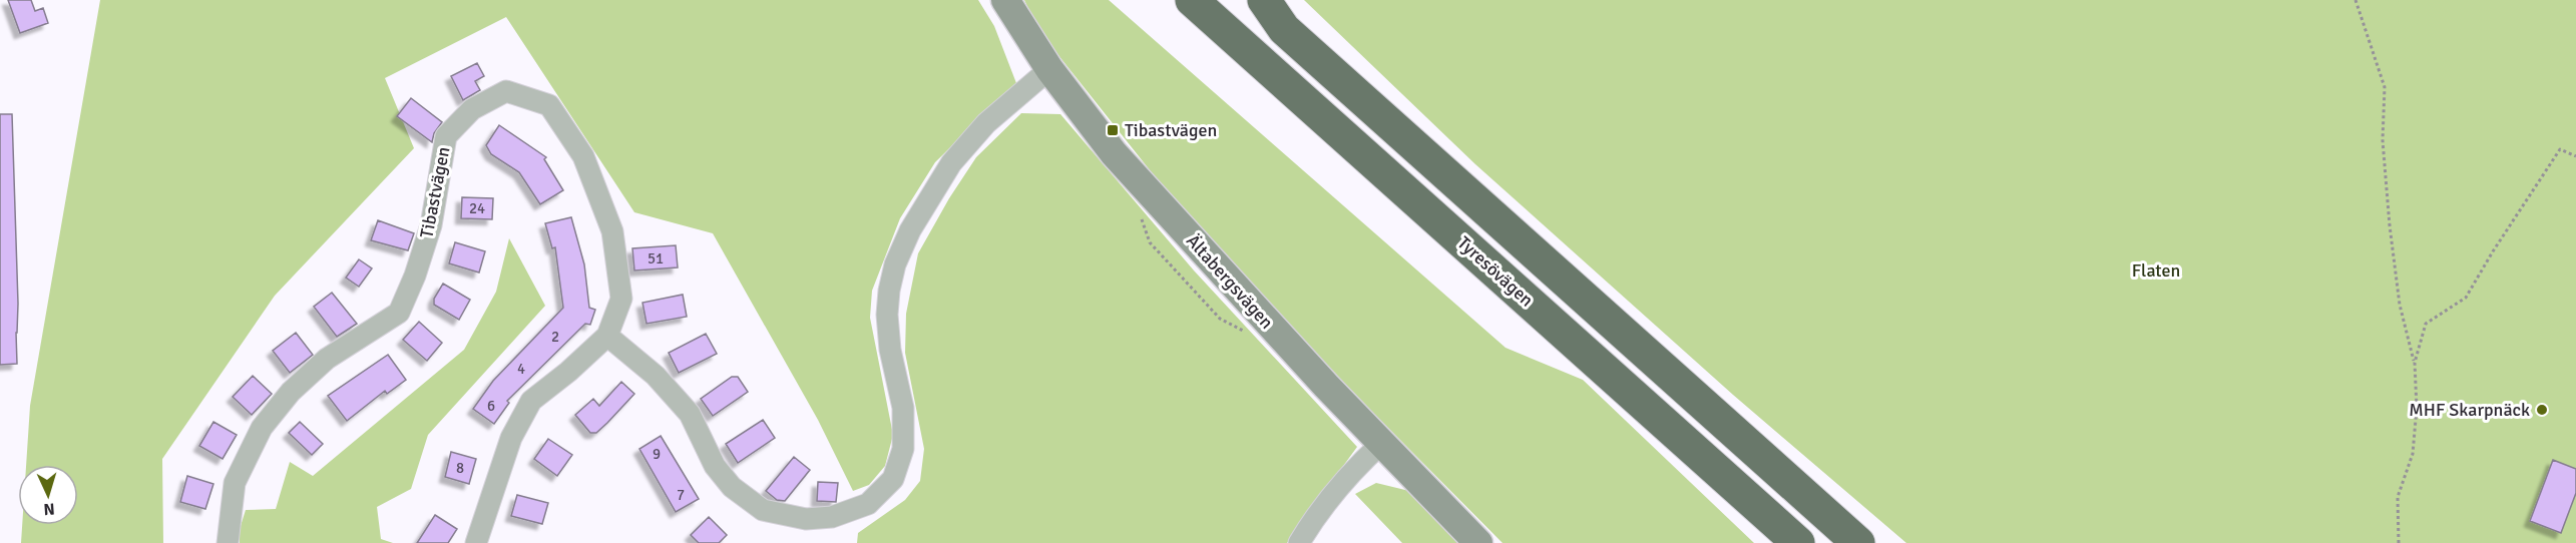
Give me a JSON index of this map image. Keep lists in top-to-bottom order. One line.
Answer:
{"streets":{"highway":["Tyresövägen"],"street":["Tibastvägen","Ältabergsvägen"]},"parks":["Flaten"],"places":{"transit":["Tibastvägen"],"other":["MHF Skarpnäck"]},"house_numbers":["24","51","2","4","6","9","8","7"],"north":"bottom"}
